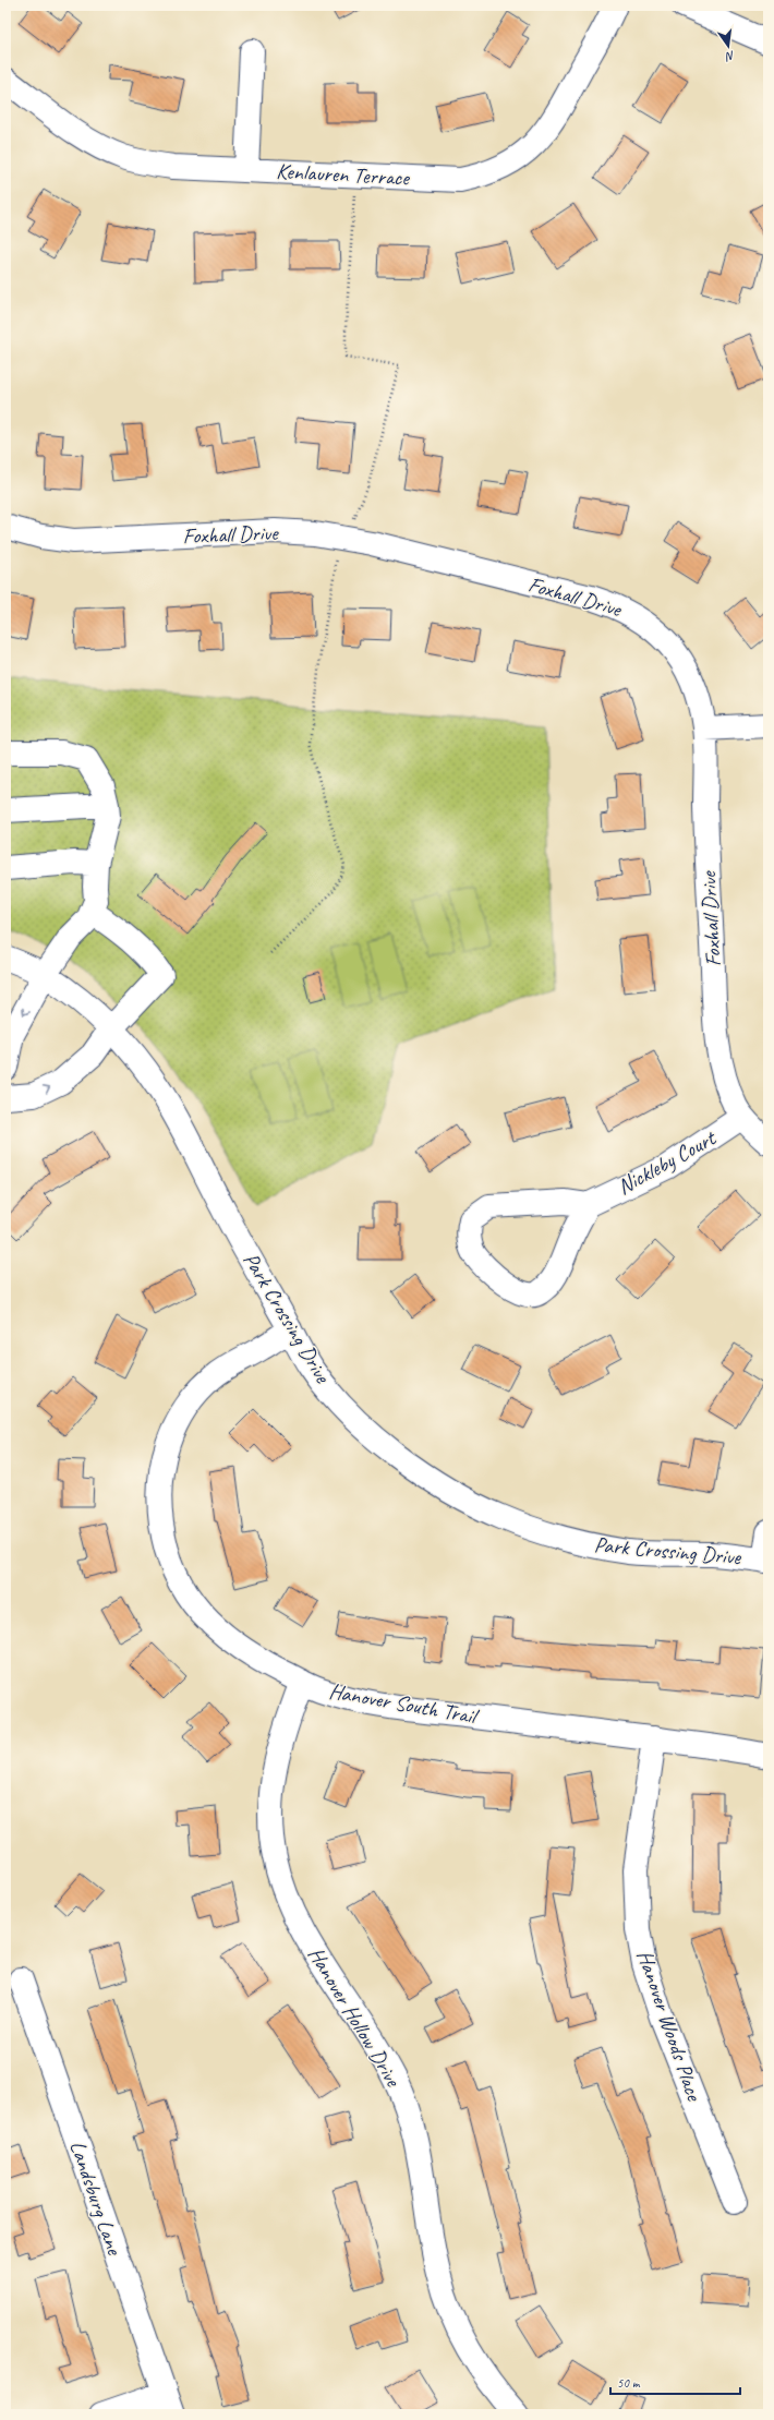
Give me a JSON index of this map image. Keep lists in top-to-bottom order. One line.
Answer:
{"streets":{"street":["Kenlauren Terrace","Foxhall Drive","Nickleby Court","Park Crossing Drive","Hanover South Trail","Hanover Hollow Drive","Hanover Woods Place","Landsburg Lane"]},"crossings":[["Foxhall Drive","Nickleby Court"],["Park Crossing Drive","Hanover South Trail"],["Hanover South Trail","Hanover Hollow Drive"],["Hanover South Trail","Hanover Woods Place"]],"scale_bar":"50 m","north":"bottom"}
